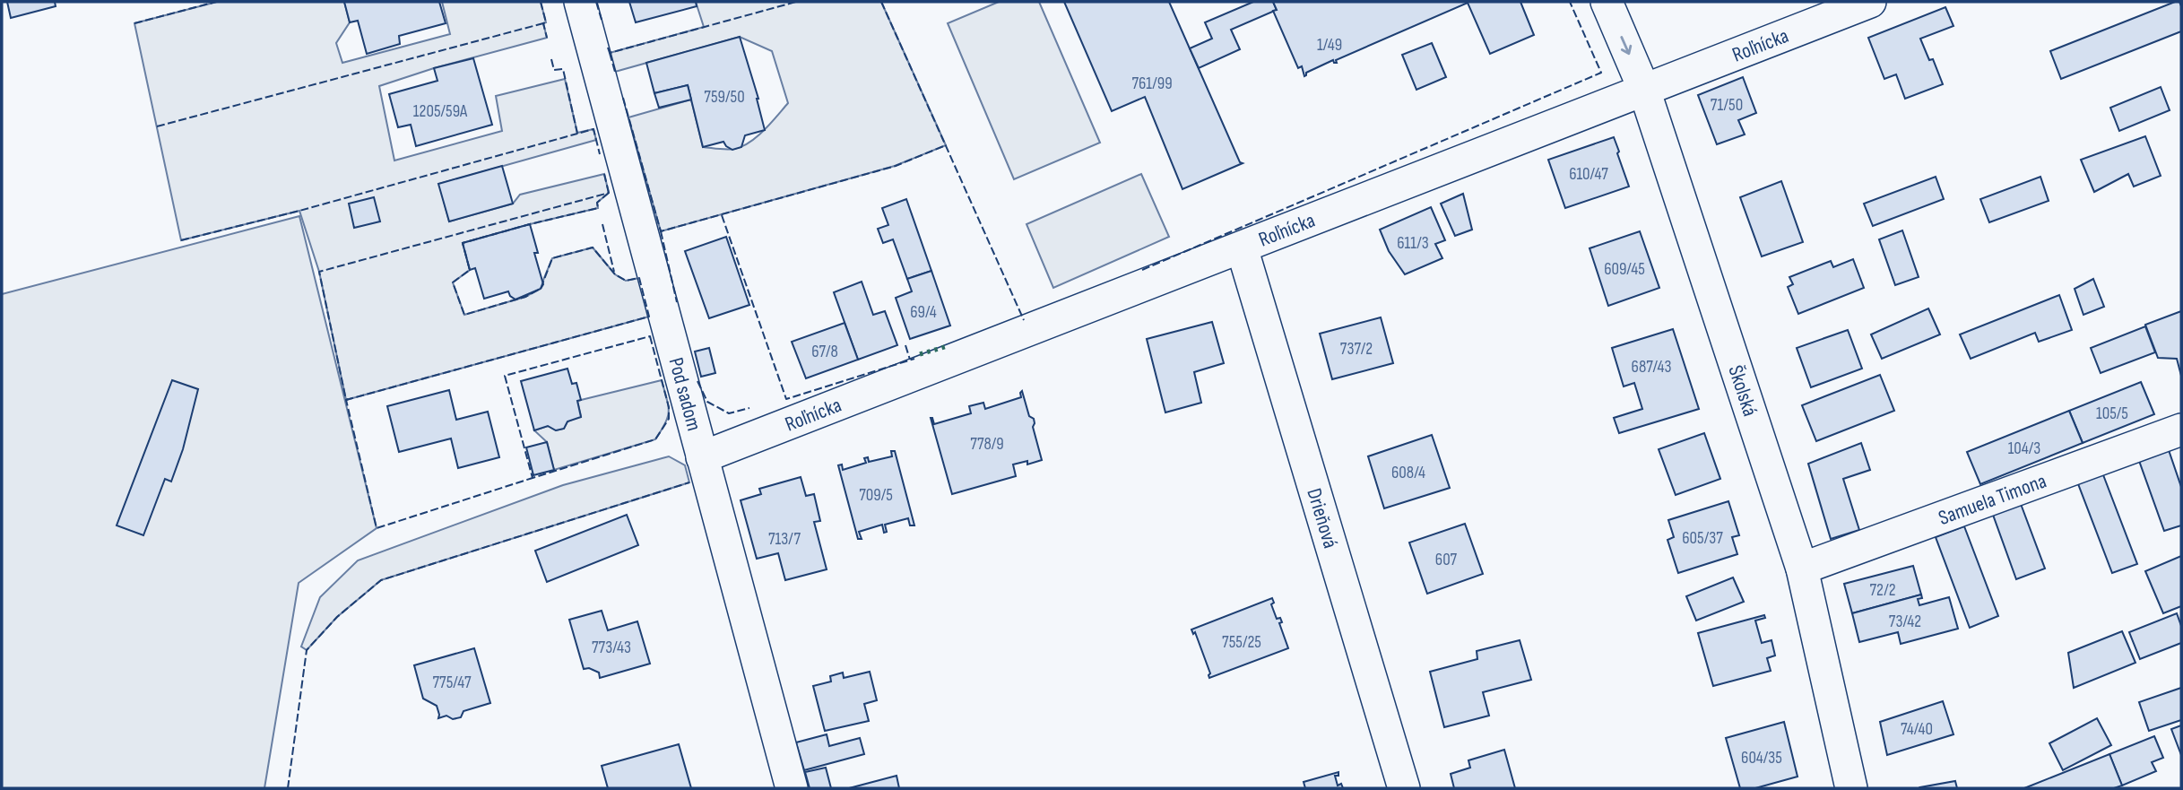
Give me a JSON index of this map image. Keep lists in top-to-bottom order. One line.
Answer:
{"streets":{"street":["Roľnícka","Školská","Pod sadom","Samuela Timona","Drieňová"]},"crossings":[["Roľnícka","Školská"],["Roľnícka","Pod sadom"],["Roľnícka","Drieňová"],["Školská","Samuela Timona"]],"house_numbers":["1/49","761/99","759/50","71/50","1205/59A","610/47","611/3","609/45","69/4","737/2","67/8","687/43","105/5","778/9","104/3","608/4","709/5","605/37","713/7","607","72/2","73/42","755/25","773/43","775/47","74/40","604/35"]}
